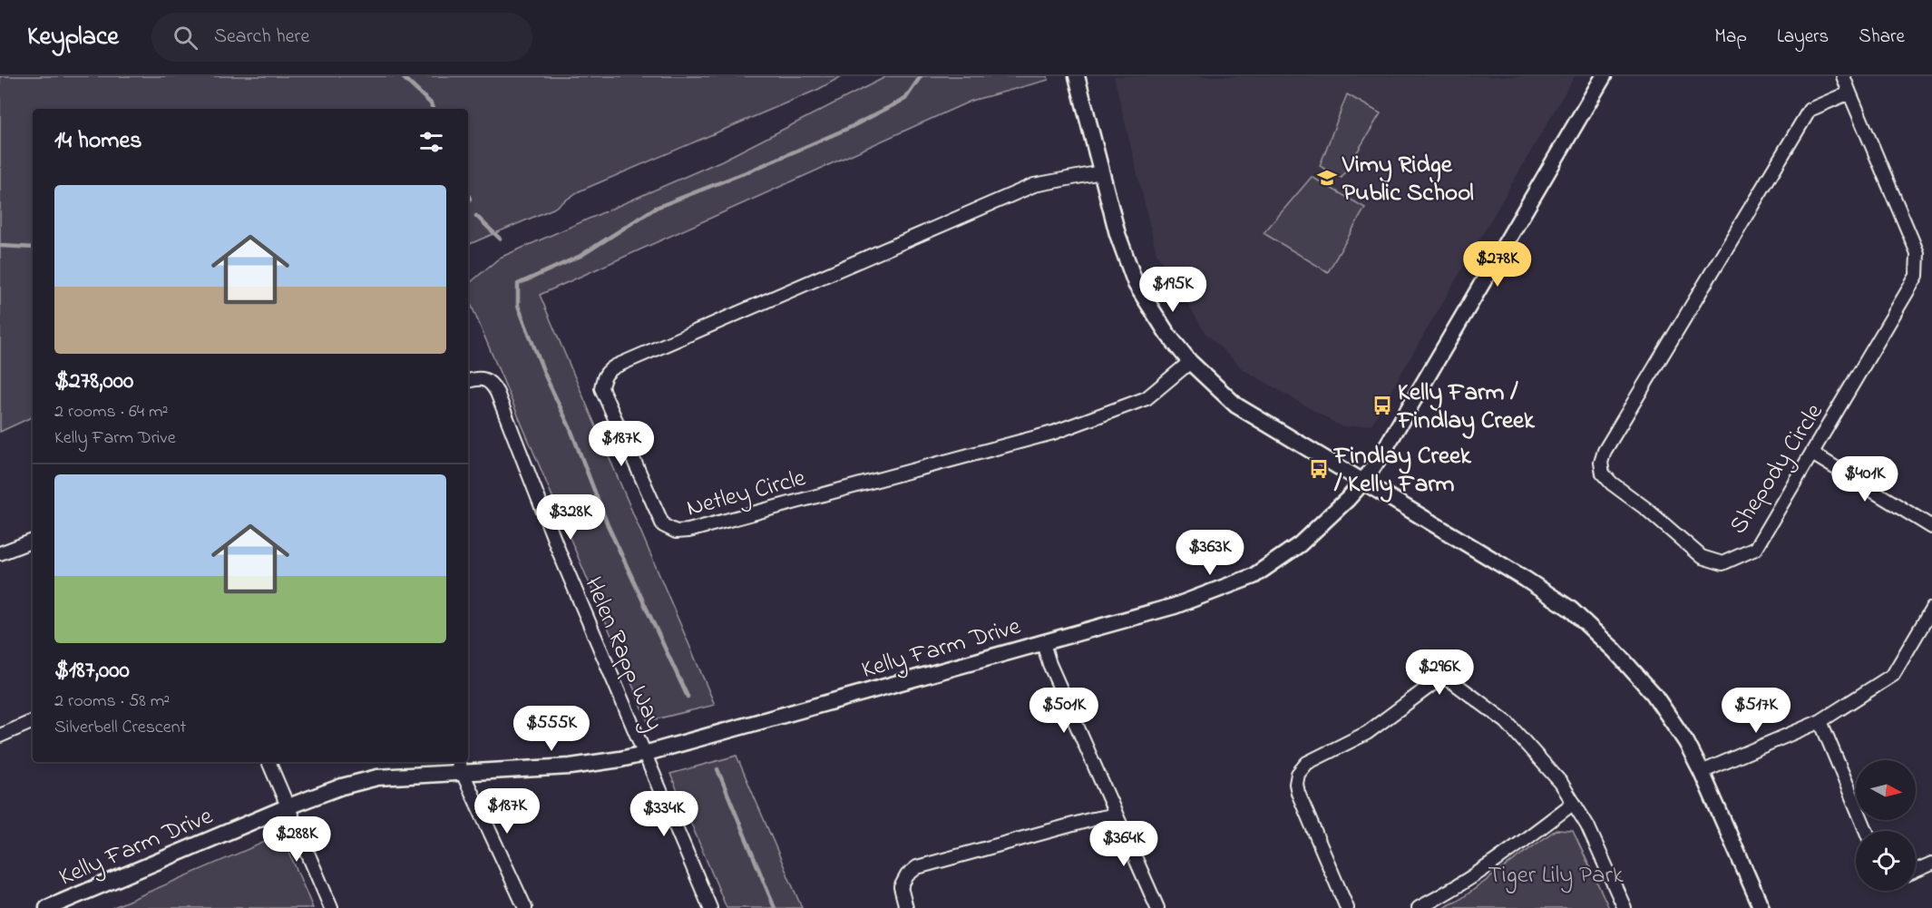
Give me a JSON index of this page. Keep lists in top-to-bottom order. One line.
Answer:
{"streets":{"street":["Shepody Circle","Netley Circle","Kelly Farm Drive","Helen Rapp Way"]},"crossings":[["Kelly Farm Drive","Helen Rapp Way"]],"parks":["Tiger Lily Park"],"places":{"school or university":["Vimy Ridge Public School"],"bus stop":["Kelly Farm / Findlay Creek","Findlay Creek / Kelly Farm"]},"north":"right","page":{"header":"Keyplace","search":"Search here","nav":["Map","Layers","Share"],"heading":"14 homes","list":[{"name":"$278,000","note":"2 rooms · 64 m² · Kelly Farm Drive"},{"name":"$187,000","note":"2 rooms · 58 m² · Silverbell Crescent"}],"price":["$278K","$195K","$187K","$401K","$328K","$363K","$296K","$501K","$517K","$555K","$187K","$334K","$288K","$364K"]}}
